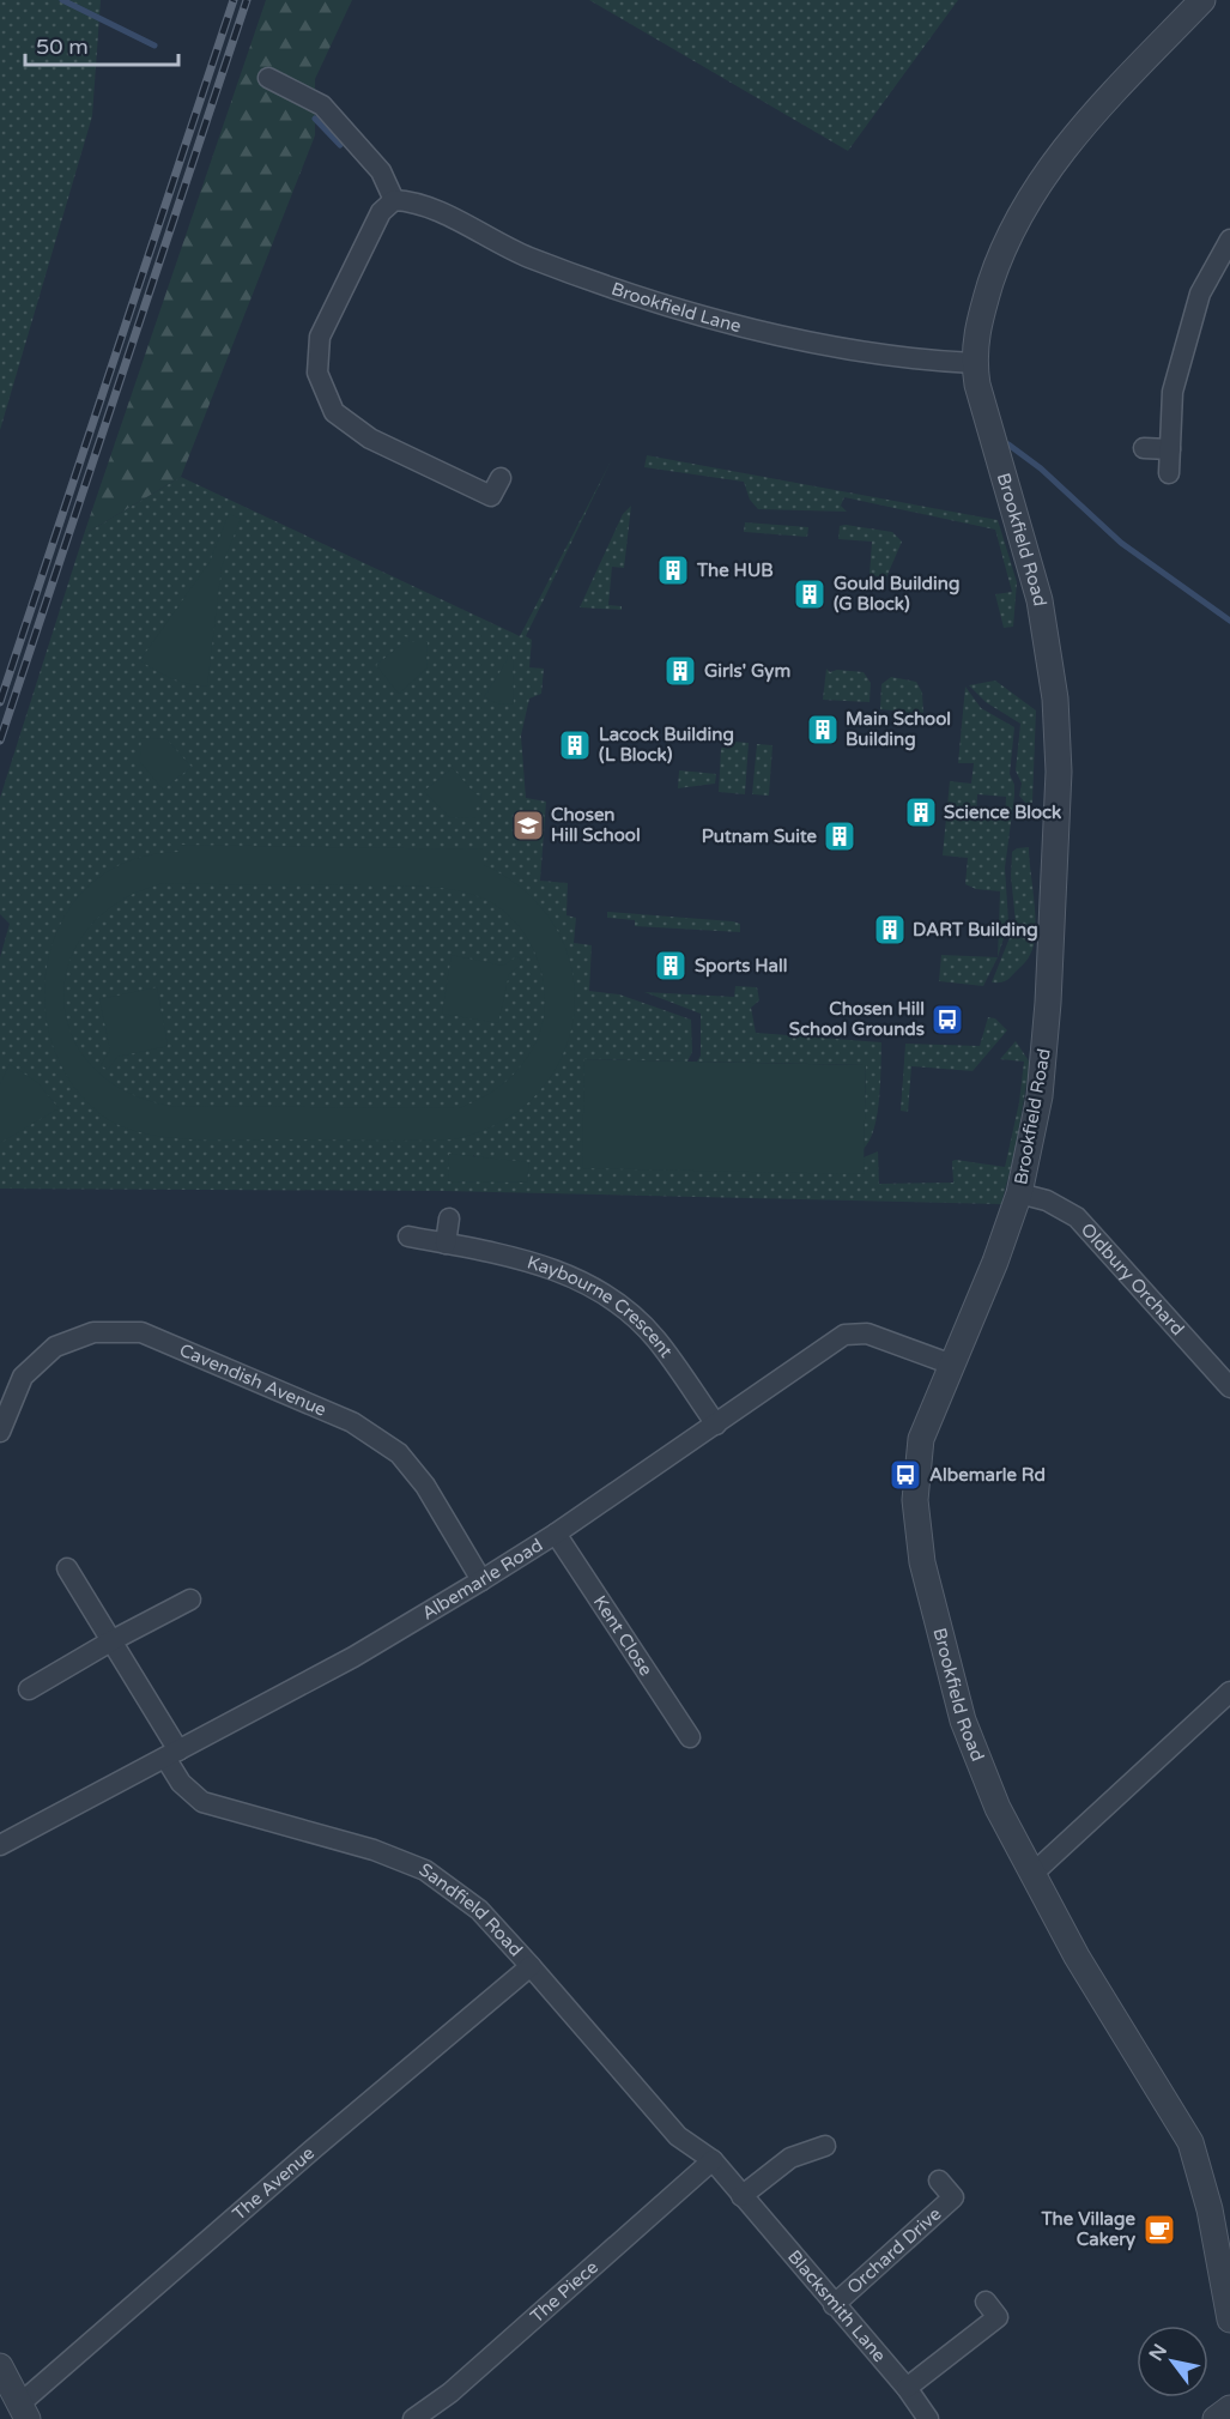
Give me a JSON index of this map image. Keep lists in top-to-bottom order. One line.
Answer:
{"streets":{"street":["Brookfield Lane","Brookfield Road","Oldbury Orchard","Kaybourne Crescent","Cavendish Avenue","Albemarle Road","Kent Close","Sandfield Road","The Avenue","Orchard Drive","The Piece","Blacksmith Lane"]},"crossings":[["Brookfield Lane","Brookfield Road"],["Brookfield Road","Oldbury Orchard"],["Brookfield Road","Albemarle Road"],["Kaybourne Crescent","Albemarle Road"],["Cavendish Avenue","Albemarle Road"],["Albemarle Road","Kent Close"],["Albemarle Road","Sandfield Road"],["Sandfield Road","The Avenue"],["Sandfield Road","The Piece"],["Sandfield Road","Blacksmith Lane"],["Orchard Drive","Blacksmith Lane"],["The Piece","Blacksmith Lane"]],"places":{"building":["The HUB","Gould Building (G Block)","Girls' Gym","Main School Building","Lacock Building (L Block)","Science Block","Putnam Suite","DART Building","Sports Hall"],"school or university":["Chosen Hill School"],"bus stop":["Chosen Hill School Grounds","Albemarle Rd"],"cafe":["The Village Cakery"]},"scale_bar":"50 m","north":"top left"}
